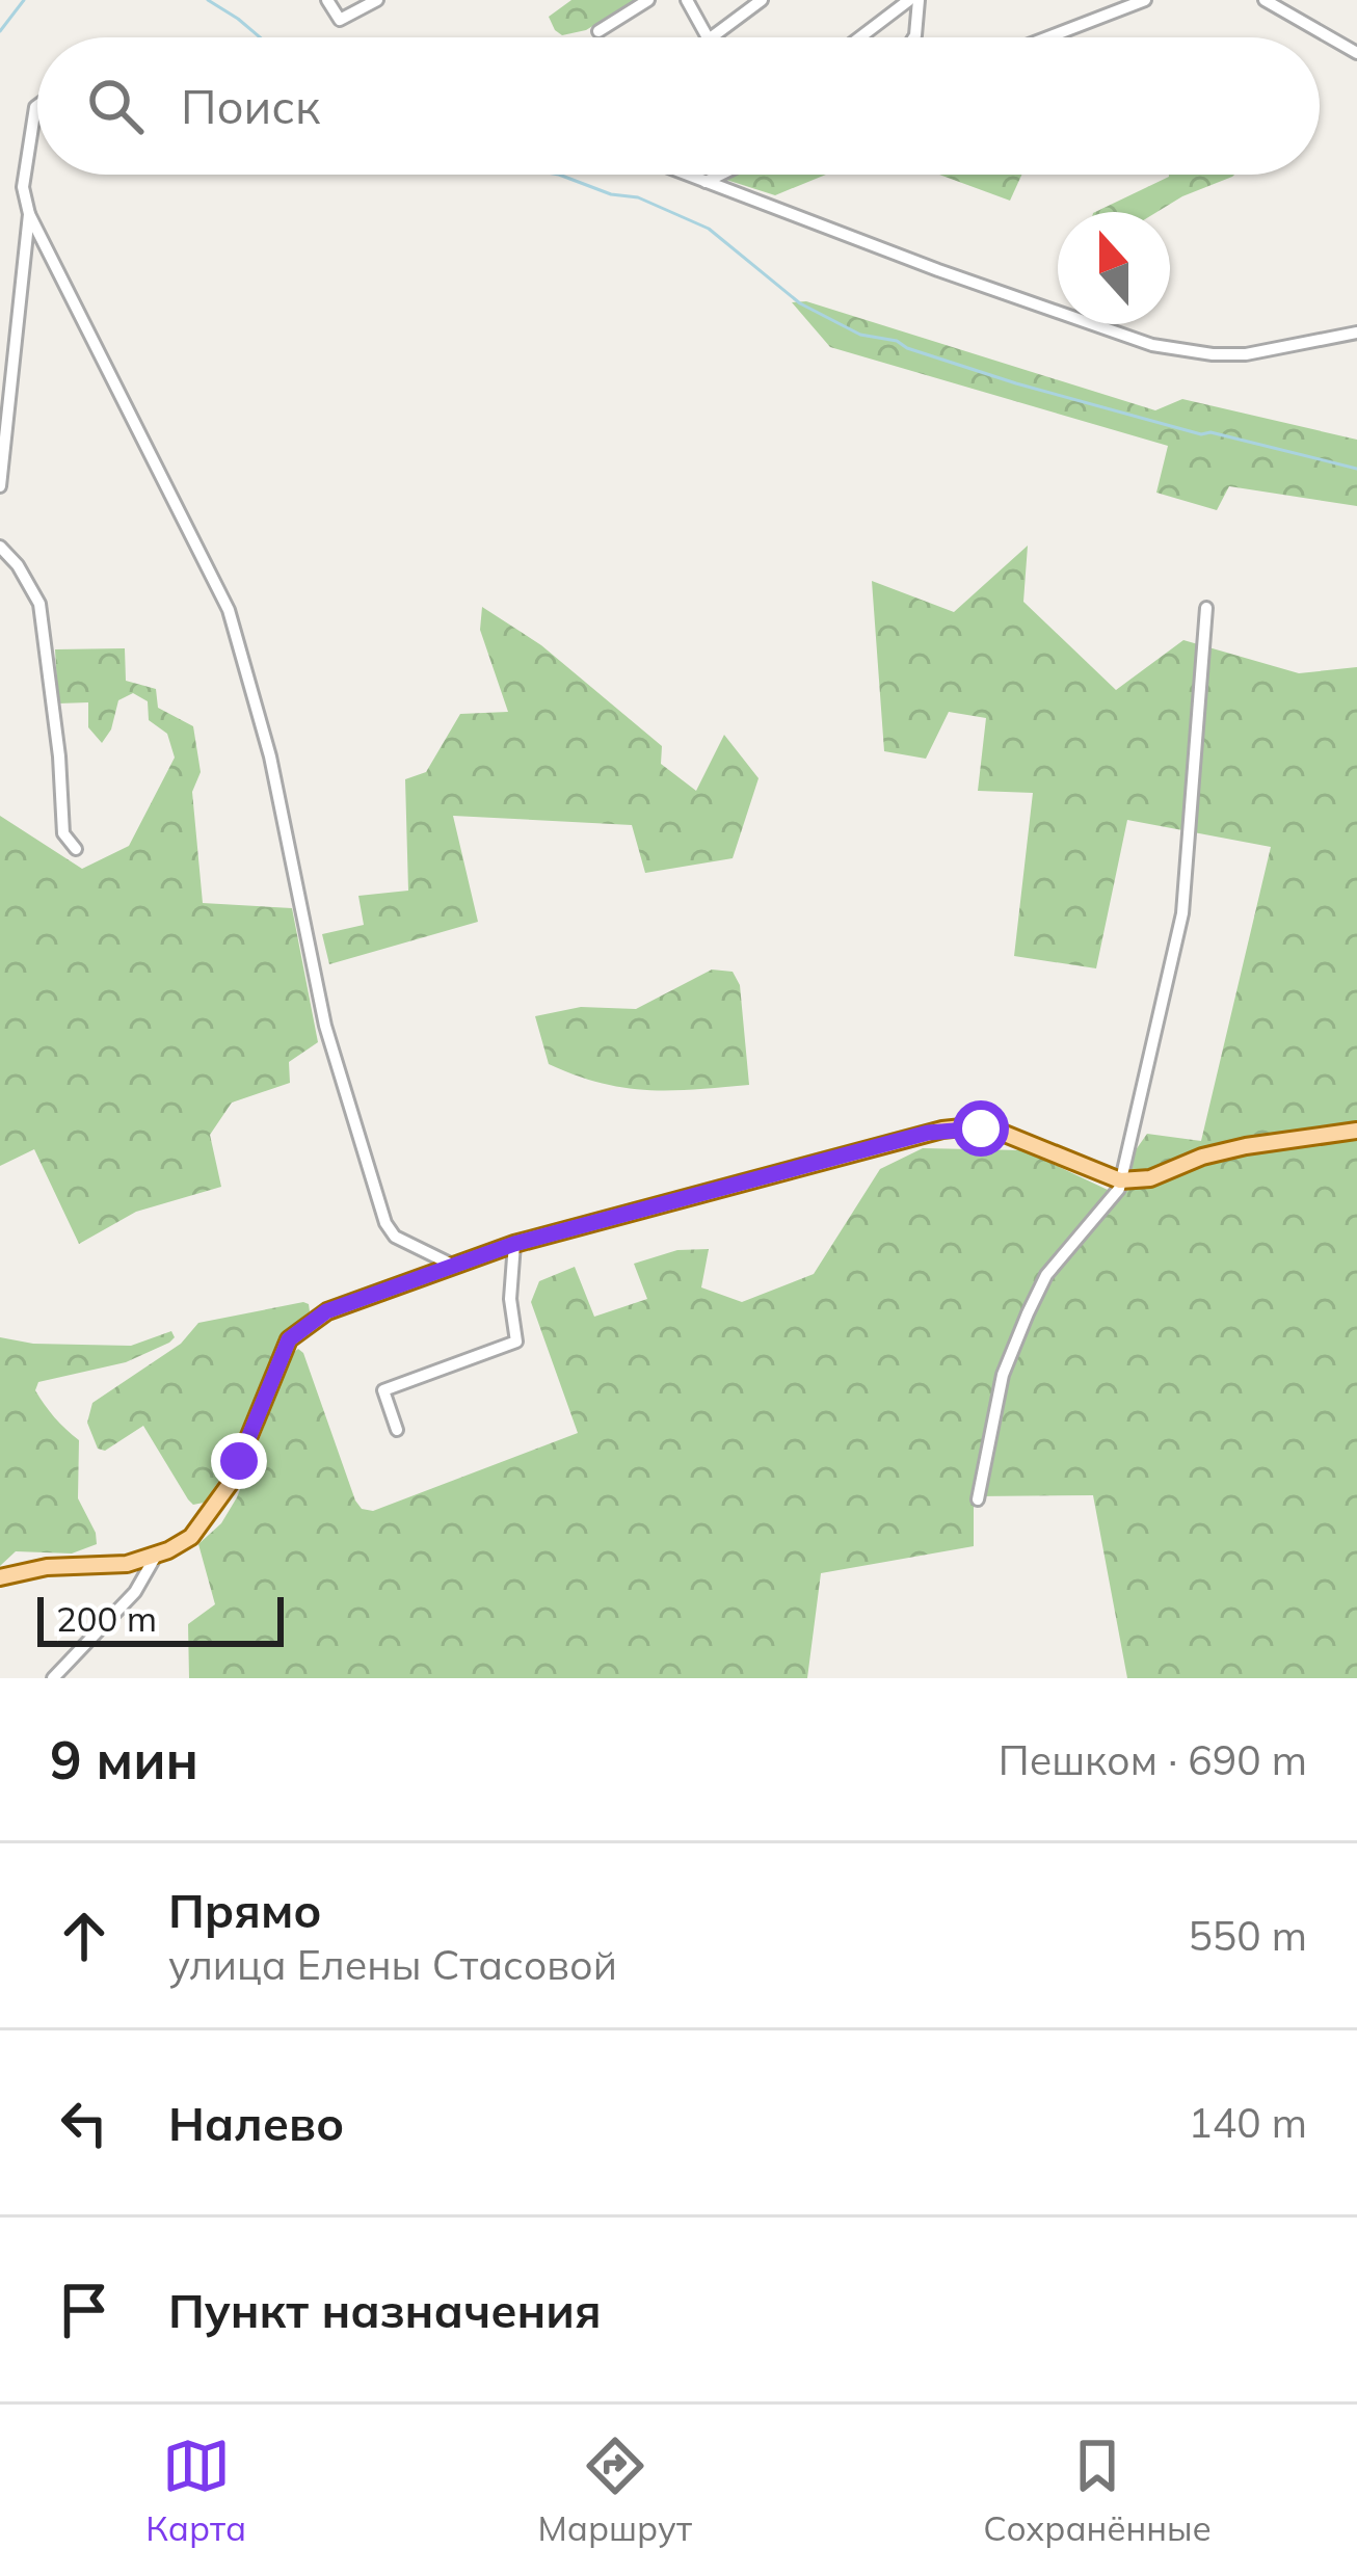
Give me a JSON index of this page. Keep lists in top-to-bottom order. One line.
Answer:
{"scale_bar":"200 m","north":"top","page":{"search":"Поиск","scale":"200 m","heading":["9 мин","Пешком · 690 m"],"list":[["Прямо","улица Елены Стасовой","550 m"],["Налево","140 m"],"Пункт назначения"],"nav":["Карта","Маршрут","Сохранённые"]}}
